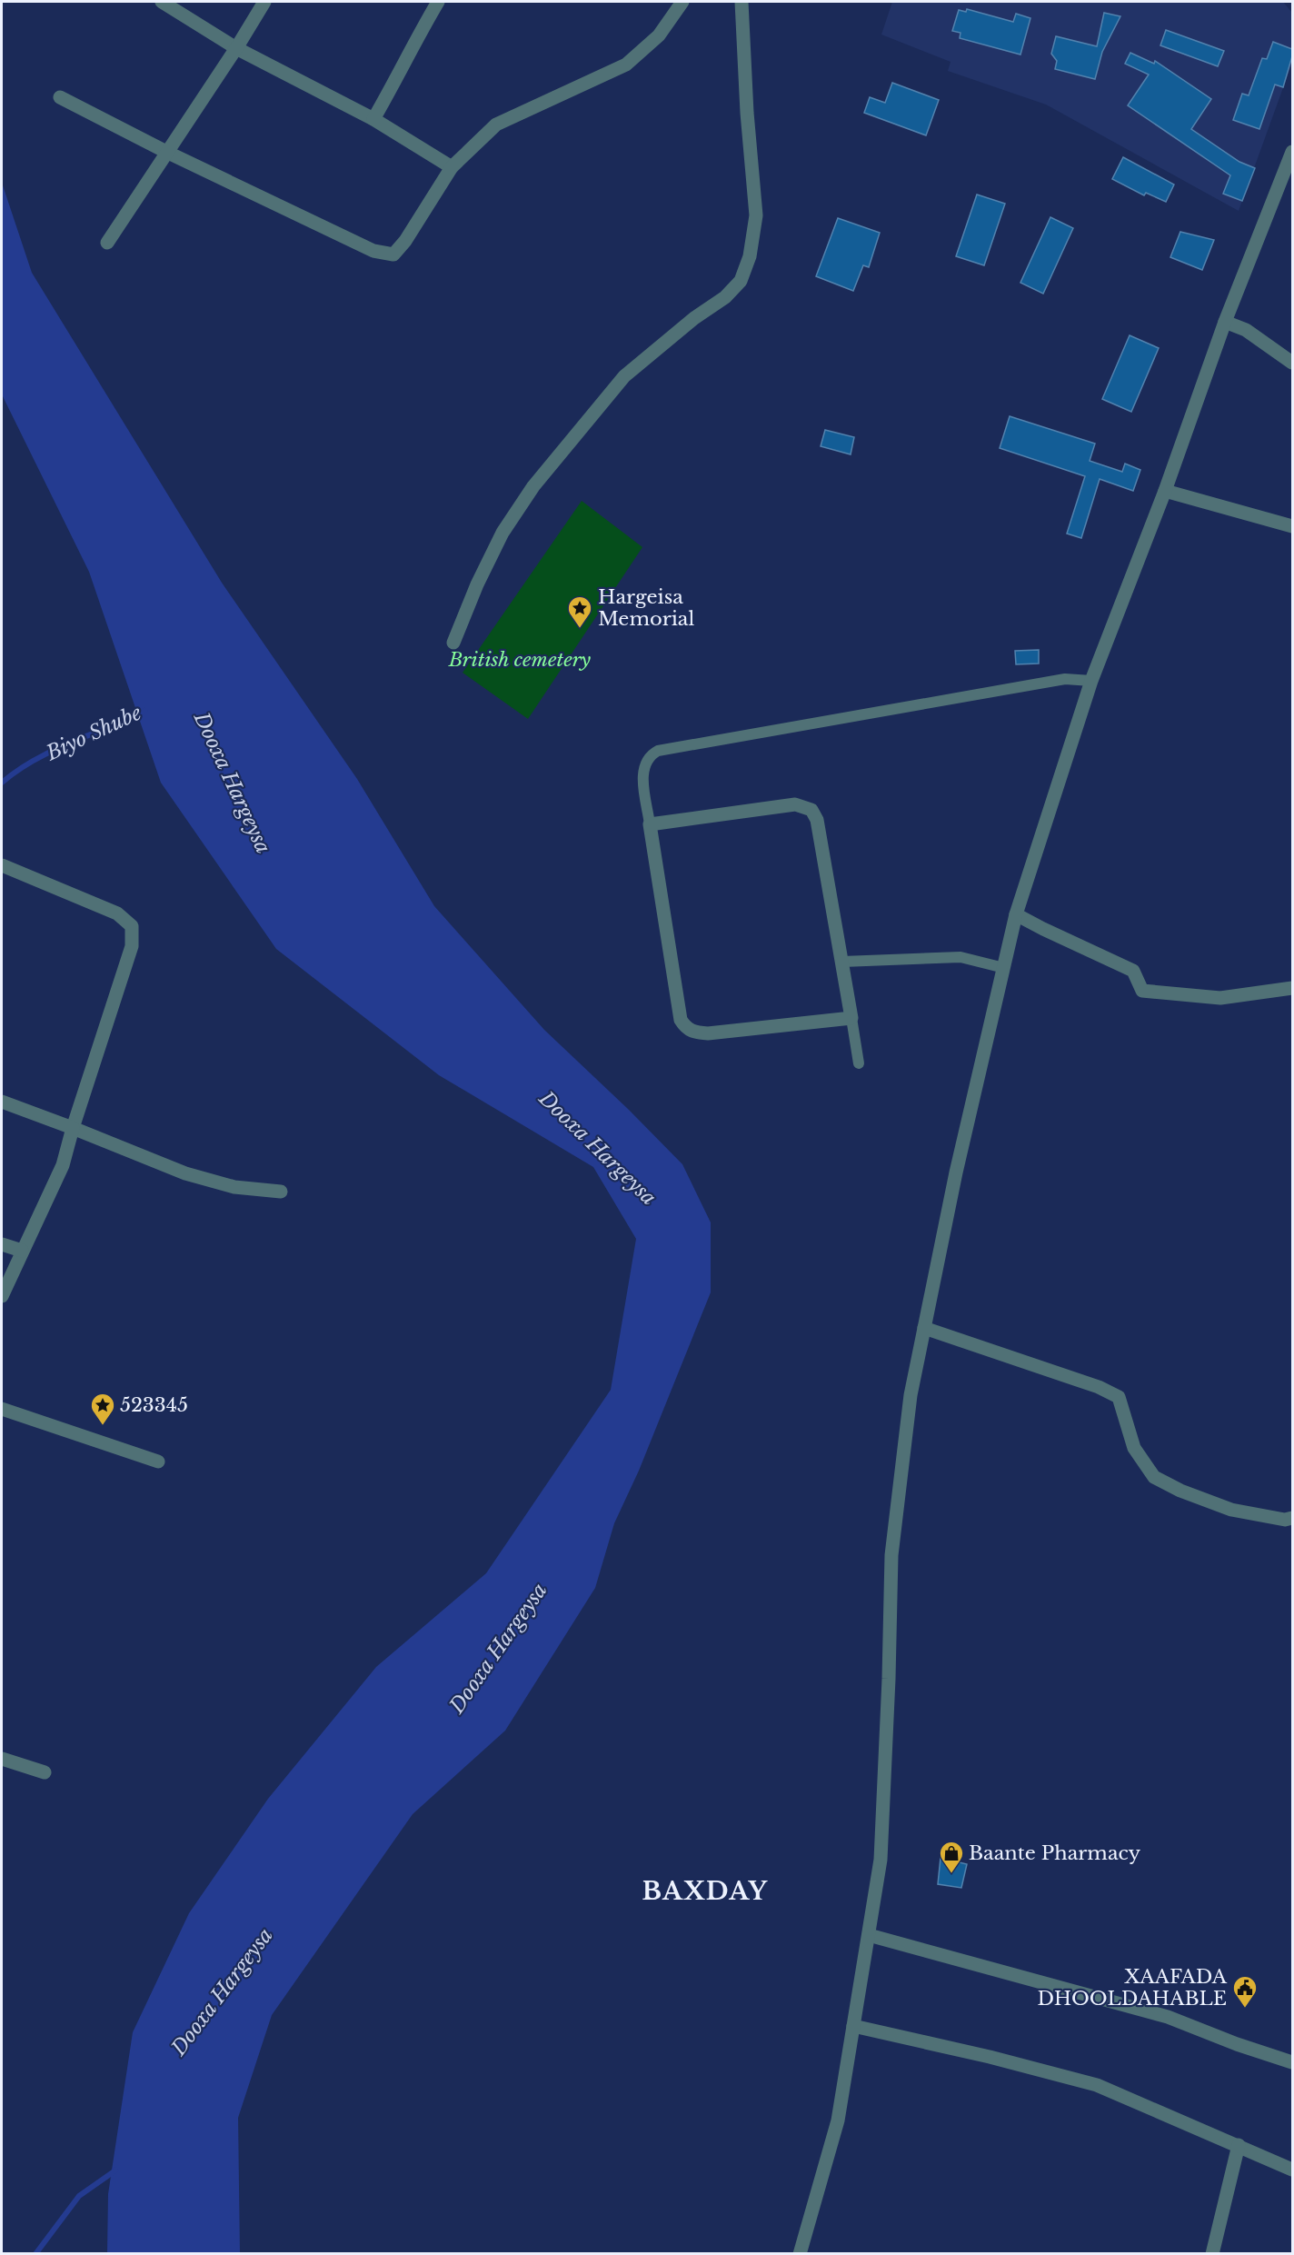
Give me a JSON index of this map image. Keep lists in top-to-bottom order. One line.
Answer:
{"districts":["BAXDAY"],"water":["Biyo Shube","Dooxa Hargeysa"],"parks":["British cemetery"],"places":{"place":["Hargeisa Memorial","523345"],"shop":["Baante Pharmacy"],"public building":["XAAFADA DHOOLDAHABLE"]}}
